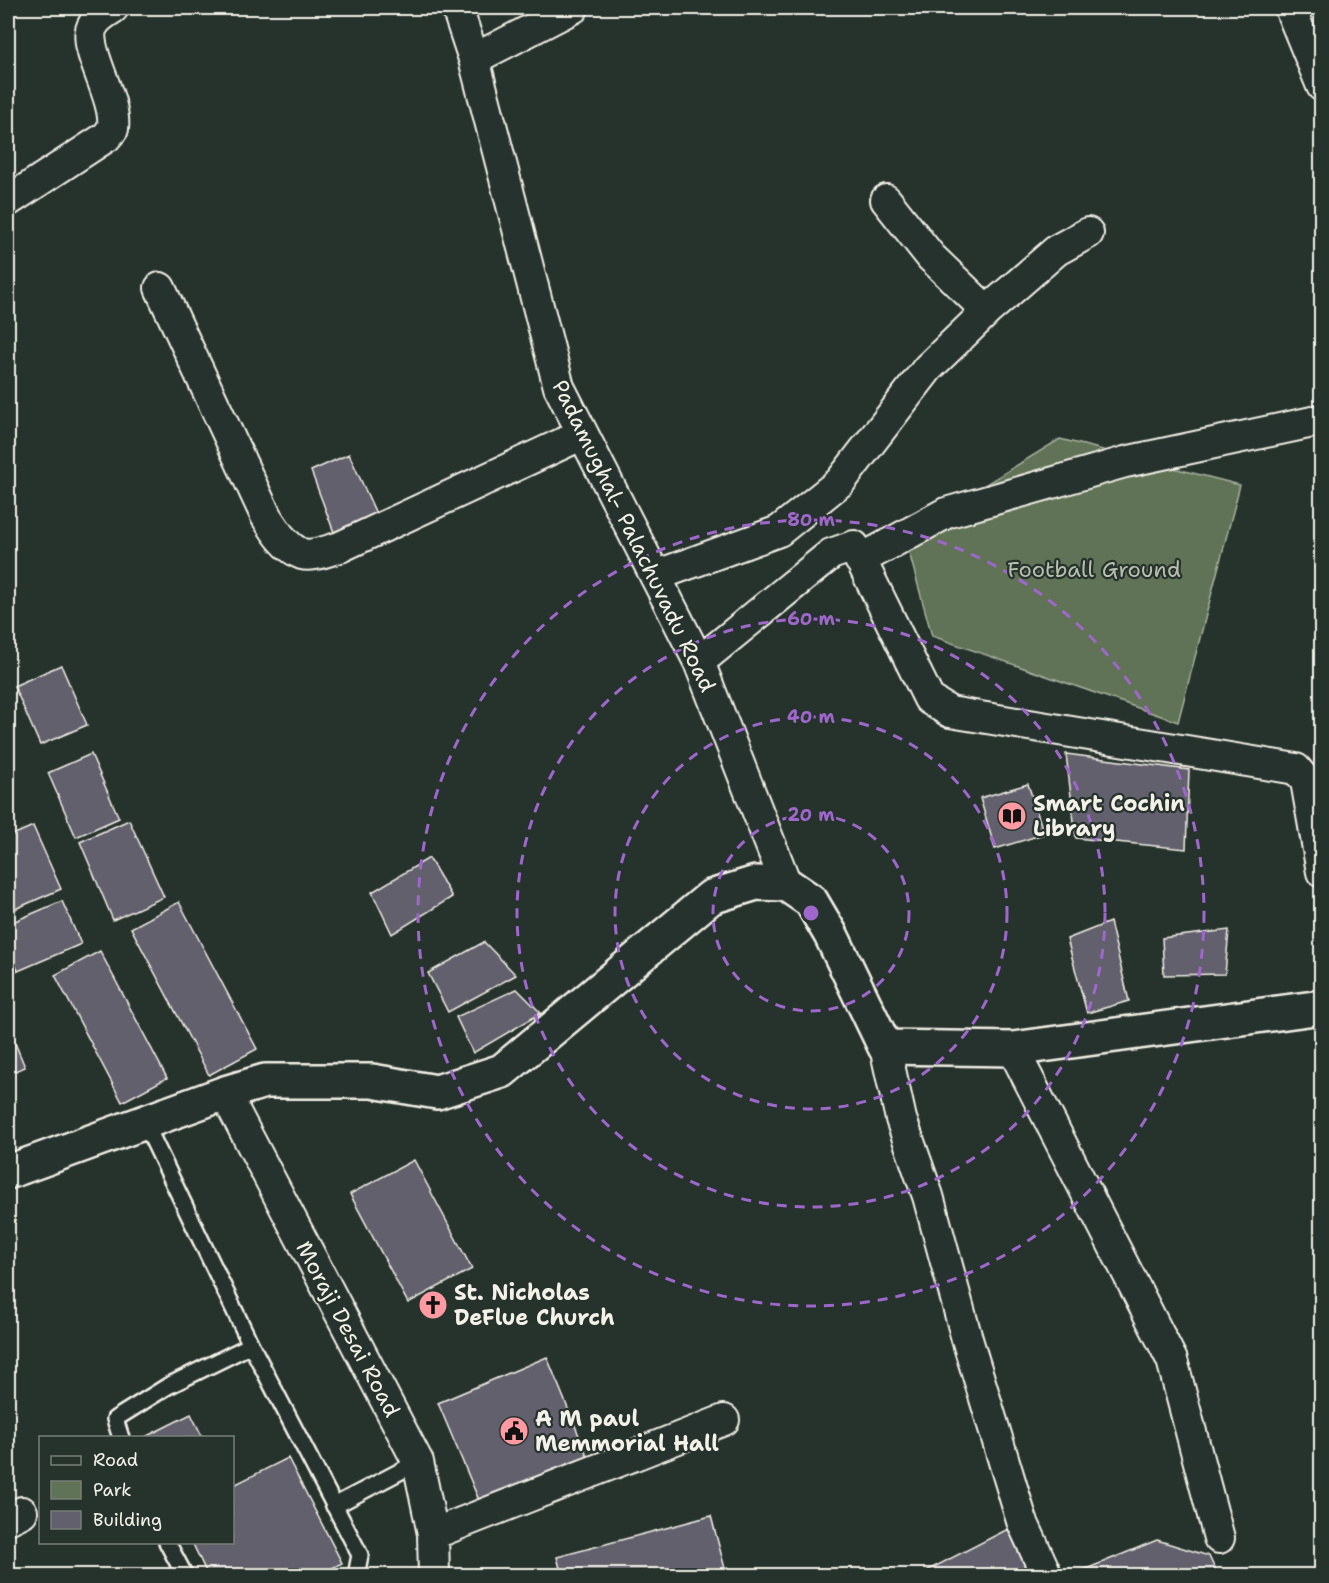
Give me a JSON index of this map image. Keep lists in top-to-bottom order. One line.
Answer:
{"streets":{"street":["Padamughal- Palachuvadu Road","Moraji Desai Road"]},"parks":["Football Ground"],"places":{"library":["Smart Cochin Library"],"church":["St. Nicholas DeFlue Church"],"public building":["A M paul Memmorial Hall"]},"legend":["Road","Park","Building"],"rings":["80 m","60 m","40 m","20 m"]}
